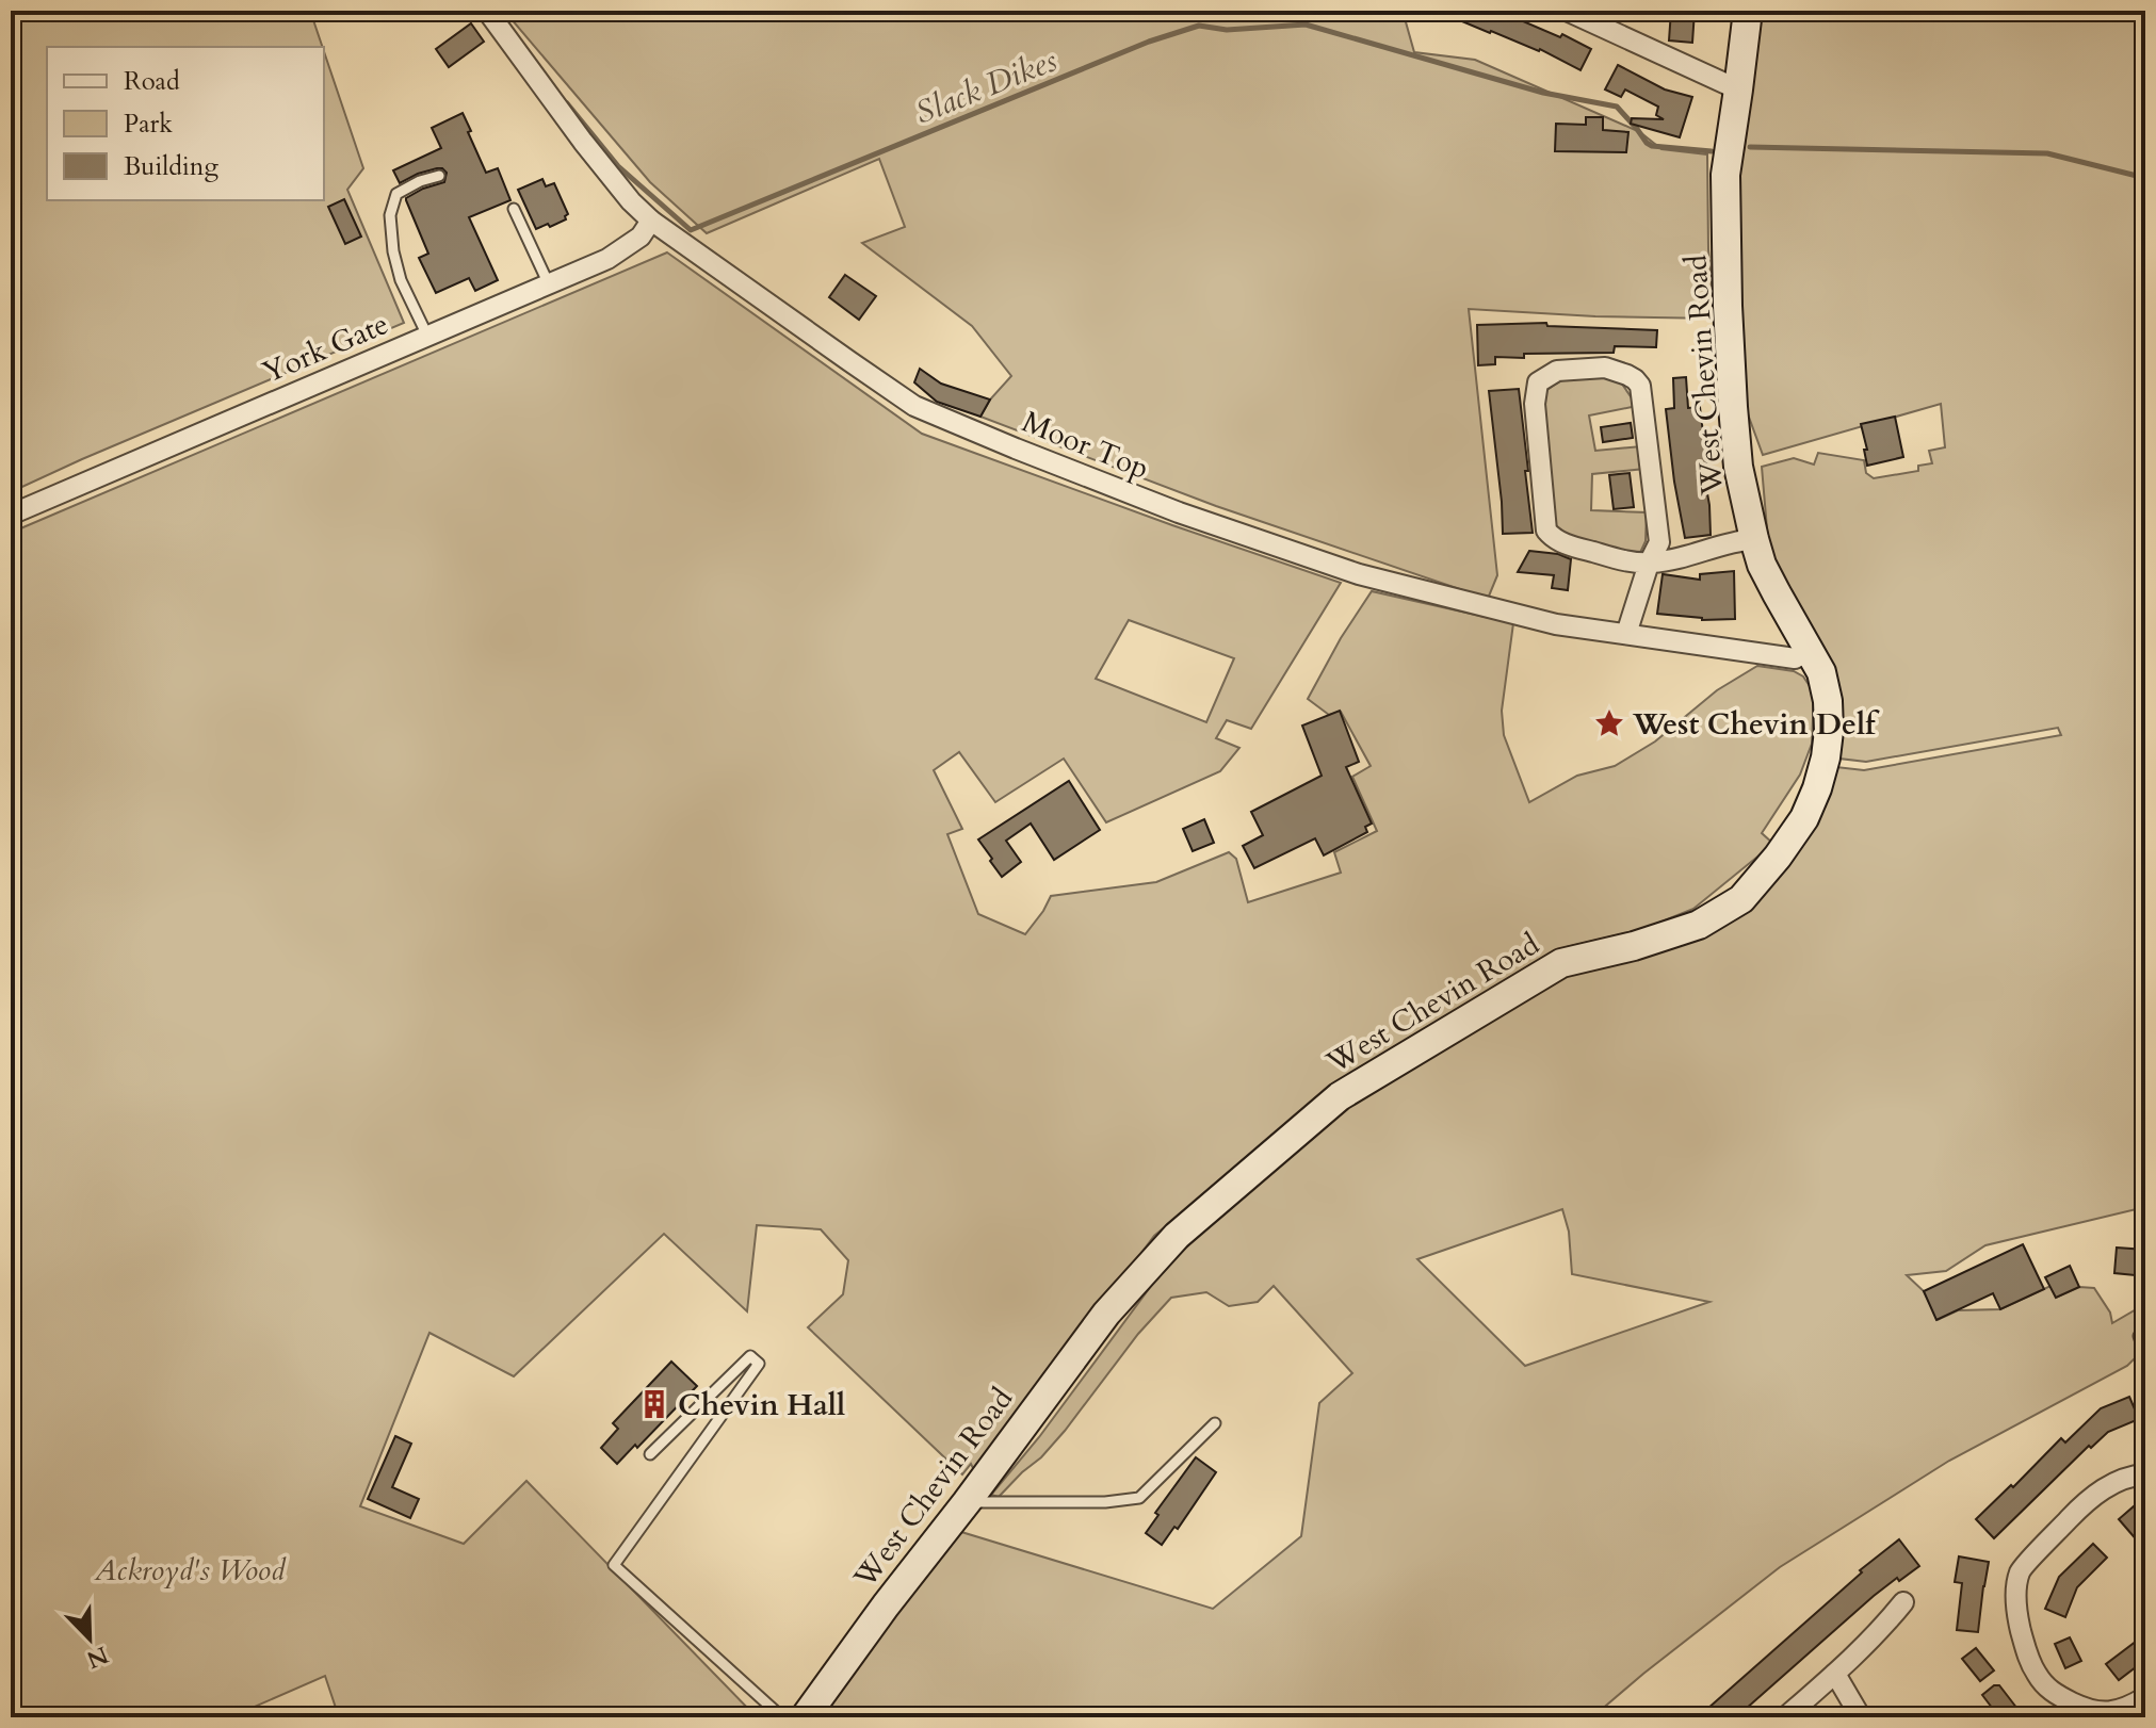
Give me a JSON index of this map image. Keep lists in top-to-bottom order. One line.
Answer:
{"streets":{"street":["York Gate","West Chevin Road","Moor Top"]},"crossings":[["York Gate","Moor Top"],["West Chevin Road","Moor Top"]],"water":["Slack Dikes"],"parks":["Ackroyd's Wood"],"places":{"place":["West Chevin Delf"],"building":["Chevin Hall"]},"legend":["Road","Park","Building"],"north":"bottom right"}
